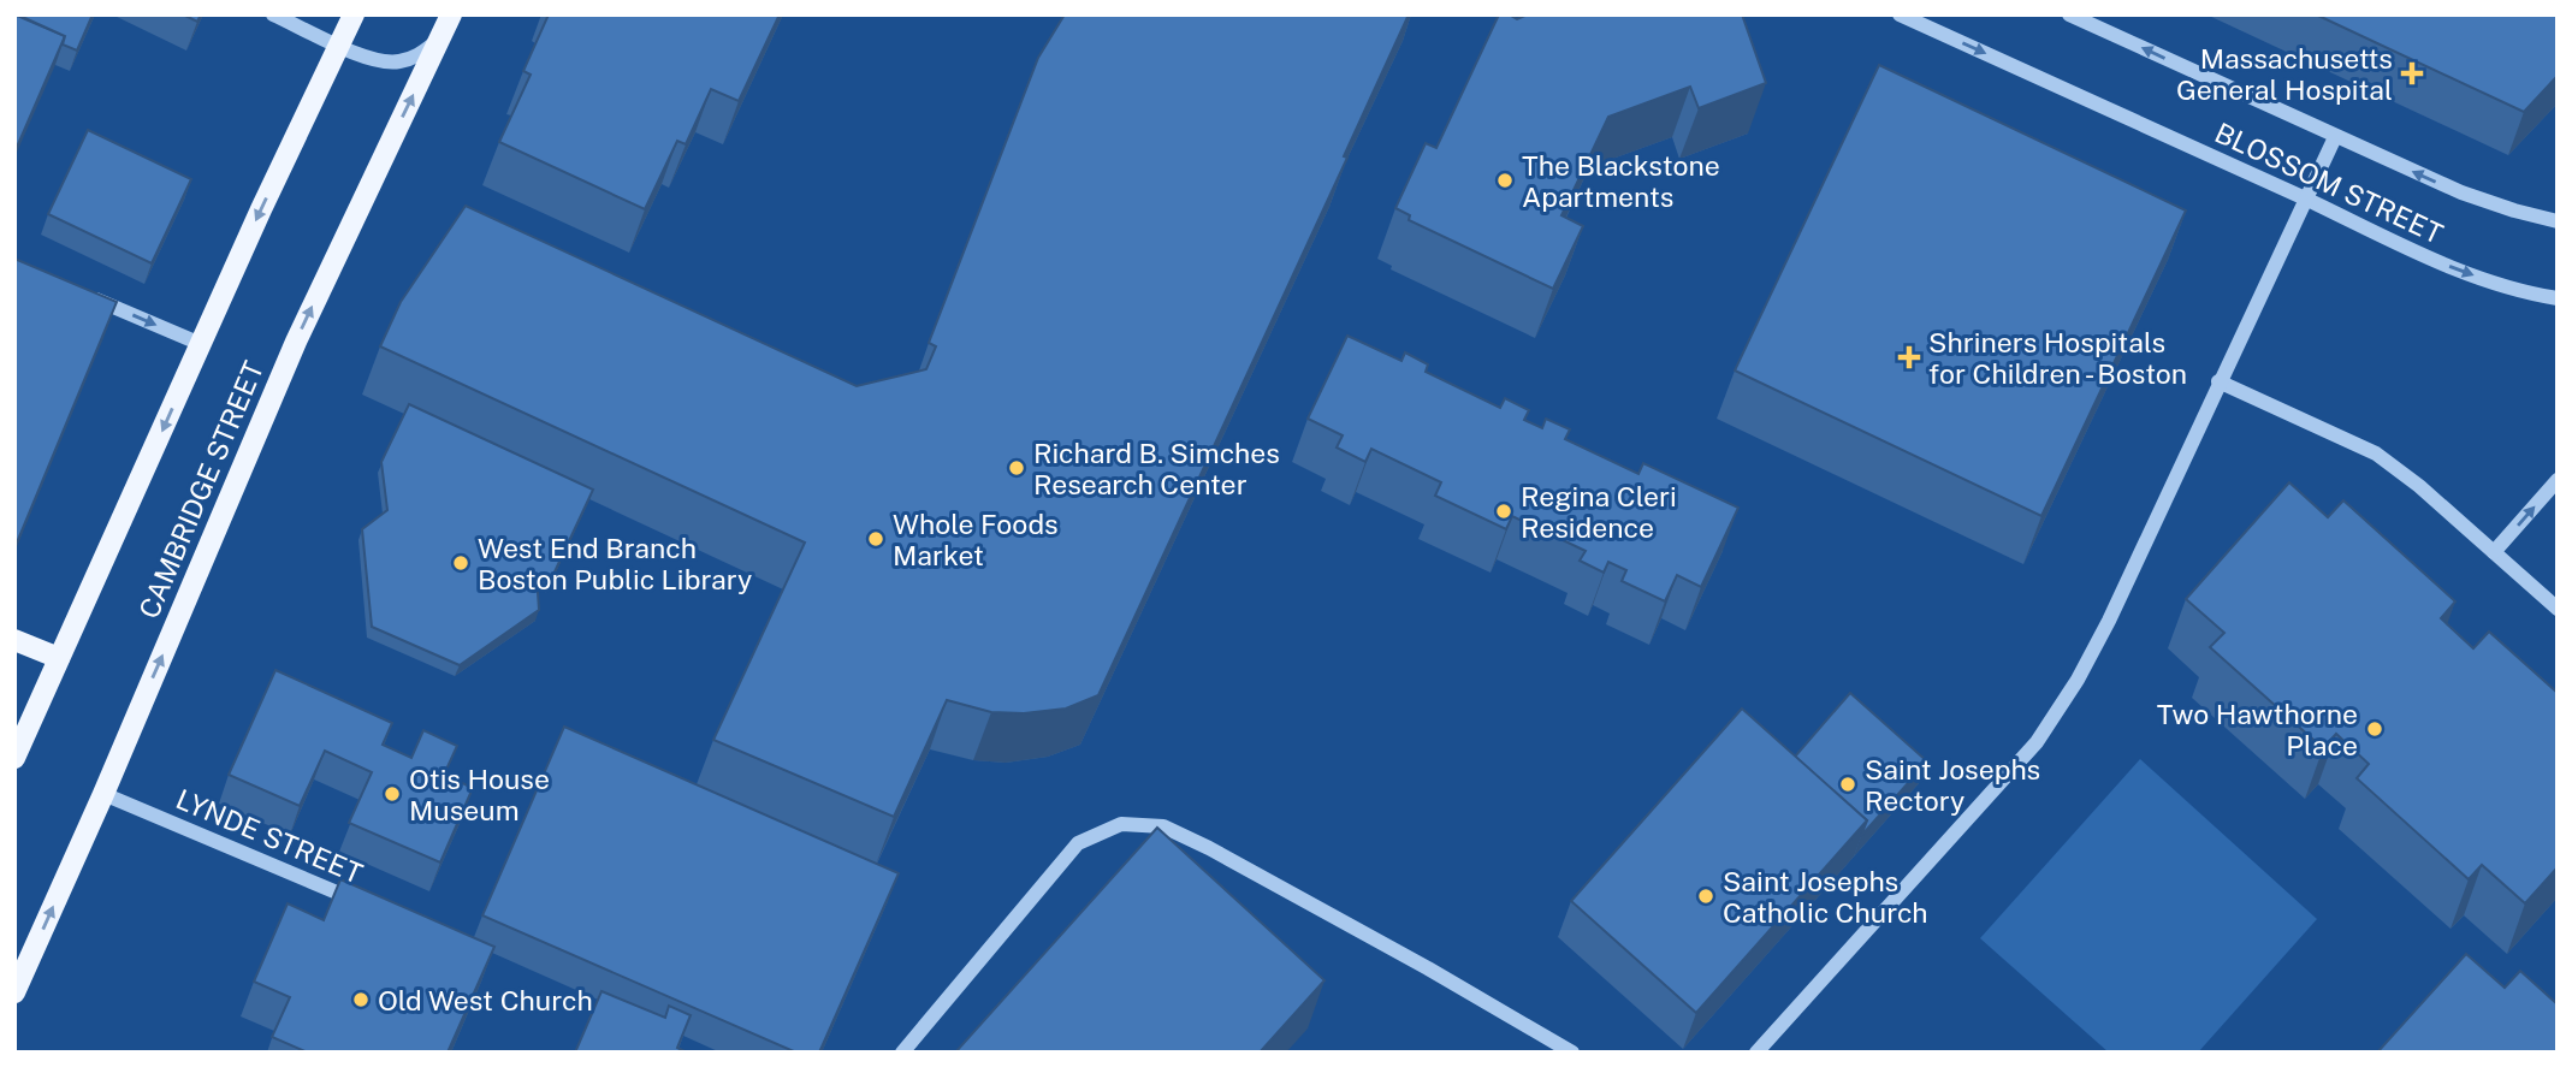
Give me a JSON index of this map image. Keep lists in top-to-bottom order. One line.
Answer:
{"streets":{"main road":["CAMBRIDGE STREET"],"street":["BLOSSOM STREET","LYNDE STREET"]},"crossings":[["CAMBRIDGE STREET","LYNDE STREET"]],"places":{"health":["Massachusetts General Hospital","Shriners Hospitals for Children - Boston"],"other":["The Blackstone Apartments","Richard B. Simches Research Center","Regina Cleri Residence","Whole Foods Market","West End Branch Boston Public Library","Two Hawthorne Place","Saint Josephs Rectory","Otis House Museum","Saint Josephs Catholic Church","Old West Church"]}}
